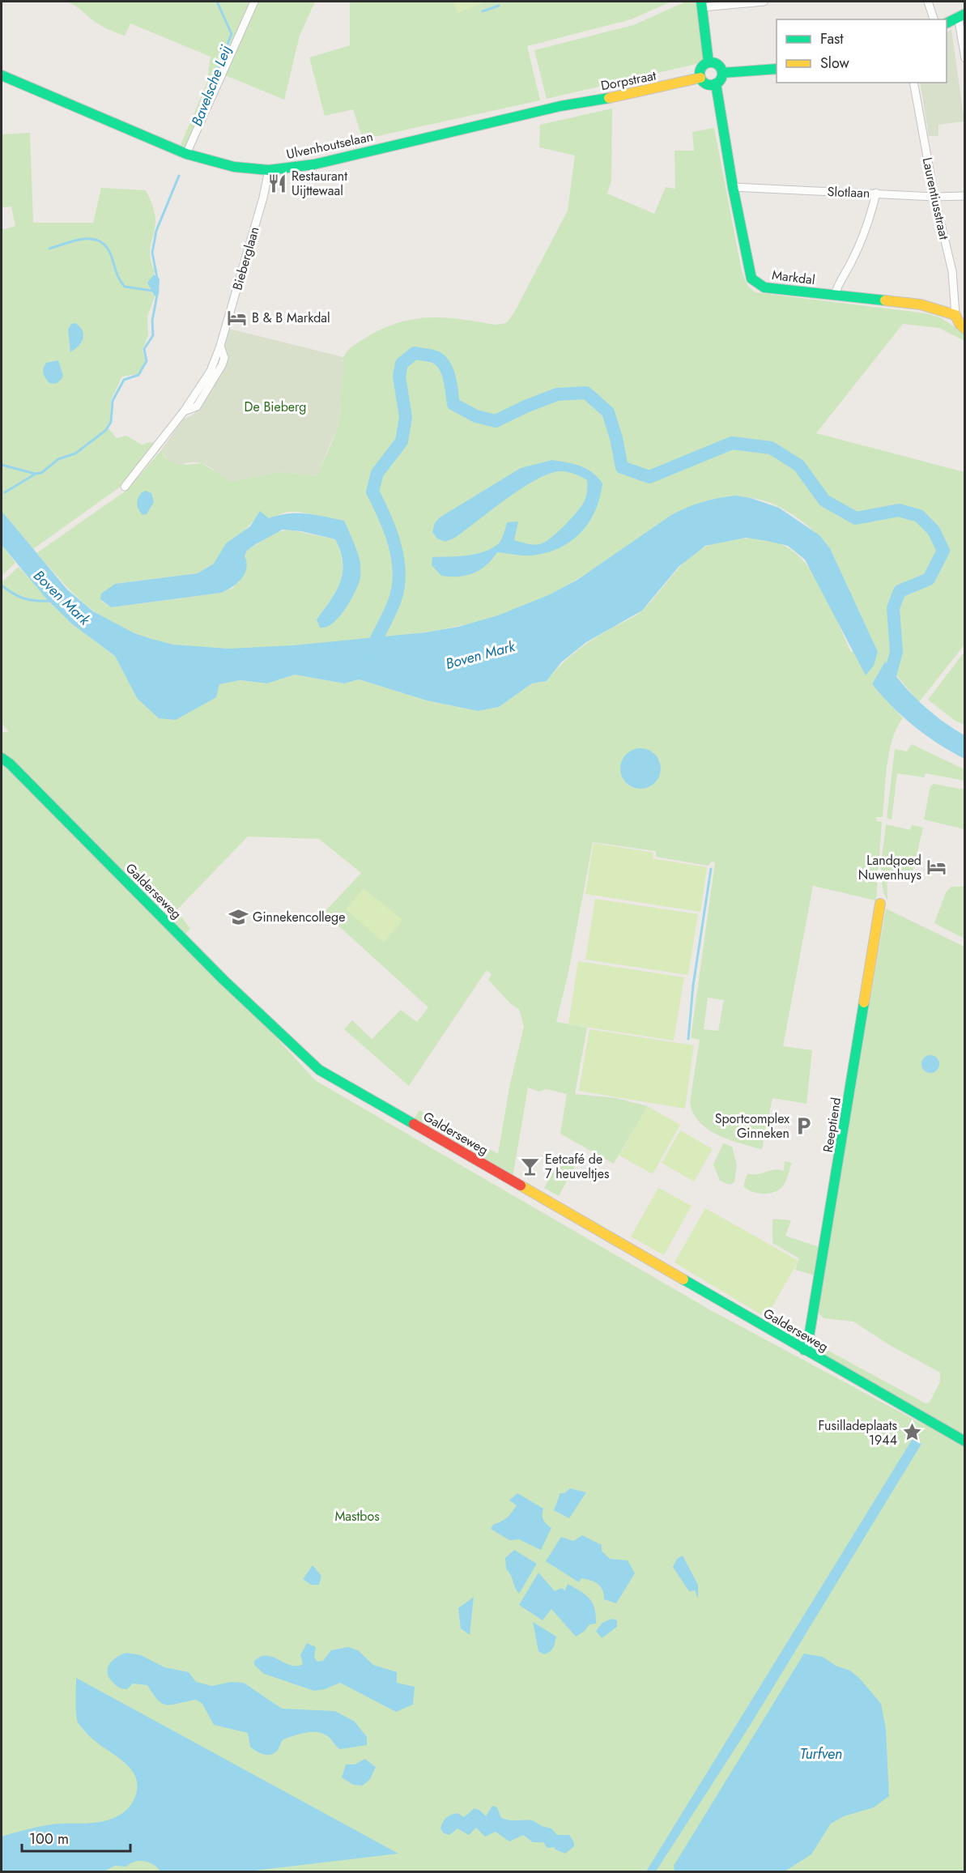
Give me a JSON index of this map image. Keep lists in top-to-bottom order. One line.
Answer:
{"streets":{"street":["Dorpstraat","Ulvenhoutselaan","Slotlaan","Laurentiusstraat","Bieberglaan","Markdal","Galderseweg","Reeptiend"]},"crossings":[["Dorpstraat","Ulvenhoutselaan"],["Dorpstraat","Markdal"],["Ulvenhoutselaan","Bieberglaan"],["Slotlaan","Laurentiusstraat"],["Slotlaan","Markdal"],["Laurentiusstraat","Markdal"],["Galderseweg","Reeptiend"]],"water":["Bavelsche Leij","Boven Mark","Turfven"],"parks":["De Bieberg","Mastbos"],"places":{"restaurant":["Restaurant Uijttewaal"],"hotel":["B & B Markdal","Landgoed Nuwenhuys"],"school or university":["Ginnekencollege"],"parking":["Sportcomplex Ginneken"],"bar":["Eetcafé de 7 heuveltjes"],"place":["Fusilladeplaats 1944"]},"legend":["Fast","Slow"],"scale_bar":"100 m"}
